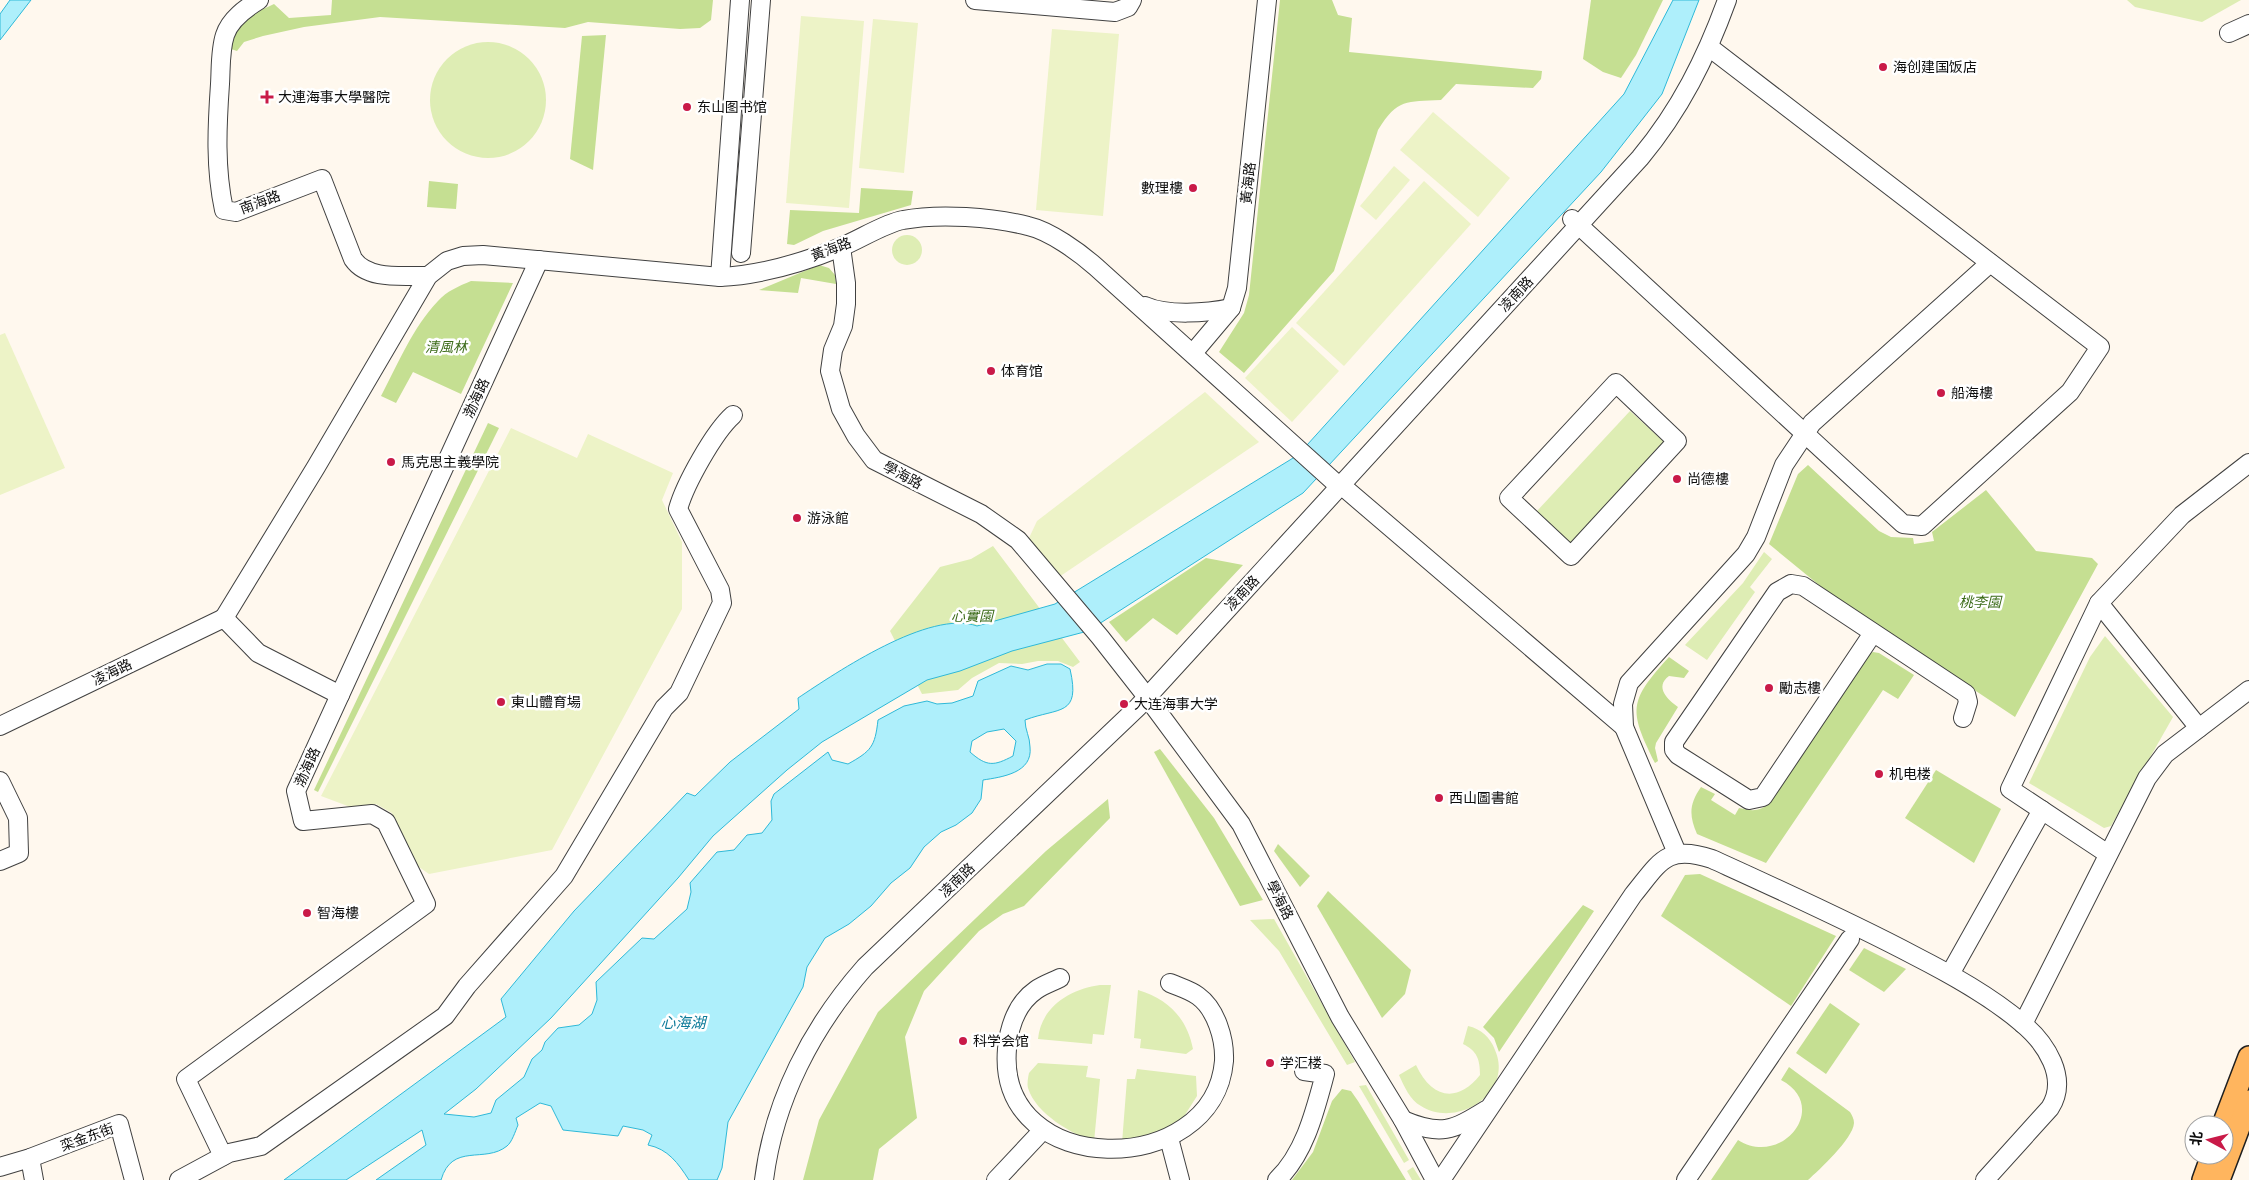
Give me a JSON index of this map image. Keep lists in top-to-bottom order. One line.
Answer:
{"streets":{"street":["黃海路","南海路","凌南路","渤海路","學海路","凌海路","栾金东街"]},"crossings":[["黃海路","南海路"],["黃海路","凌南路"],["黃海路","渤海路"],["黃海路","學海路"],["黃海路","凌海路"],["凌南路","學海路"]],"water":["心海湖"],"parks":["清風林","桃李園","心實園"],"places":{"other":["海创建国饭店","东山图书馆","數理樓","体育馆","船海樓","馬克思主義學院","尚德樓","游泳館","勵志樓","東山體育場","大连海事大学","机电楼","西山圖書館","智海樓","科学会馆","学汇楼"],"health":["大連海事大學醫院"]},"north":"left"}
